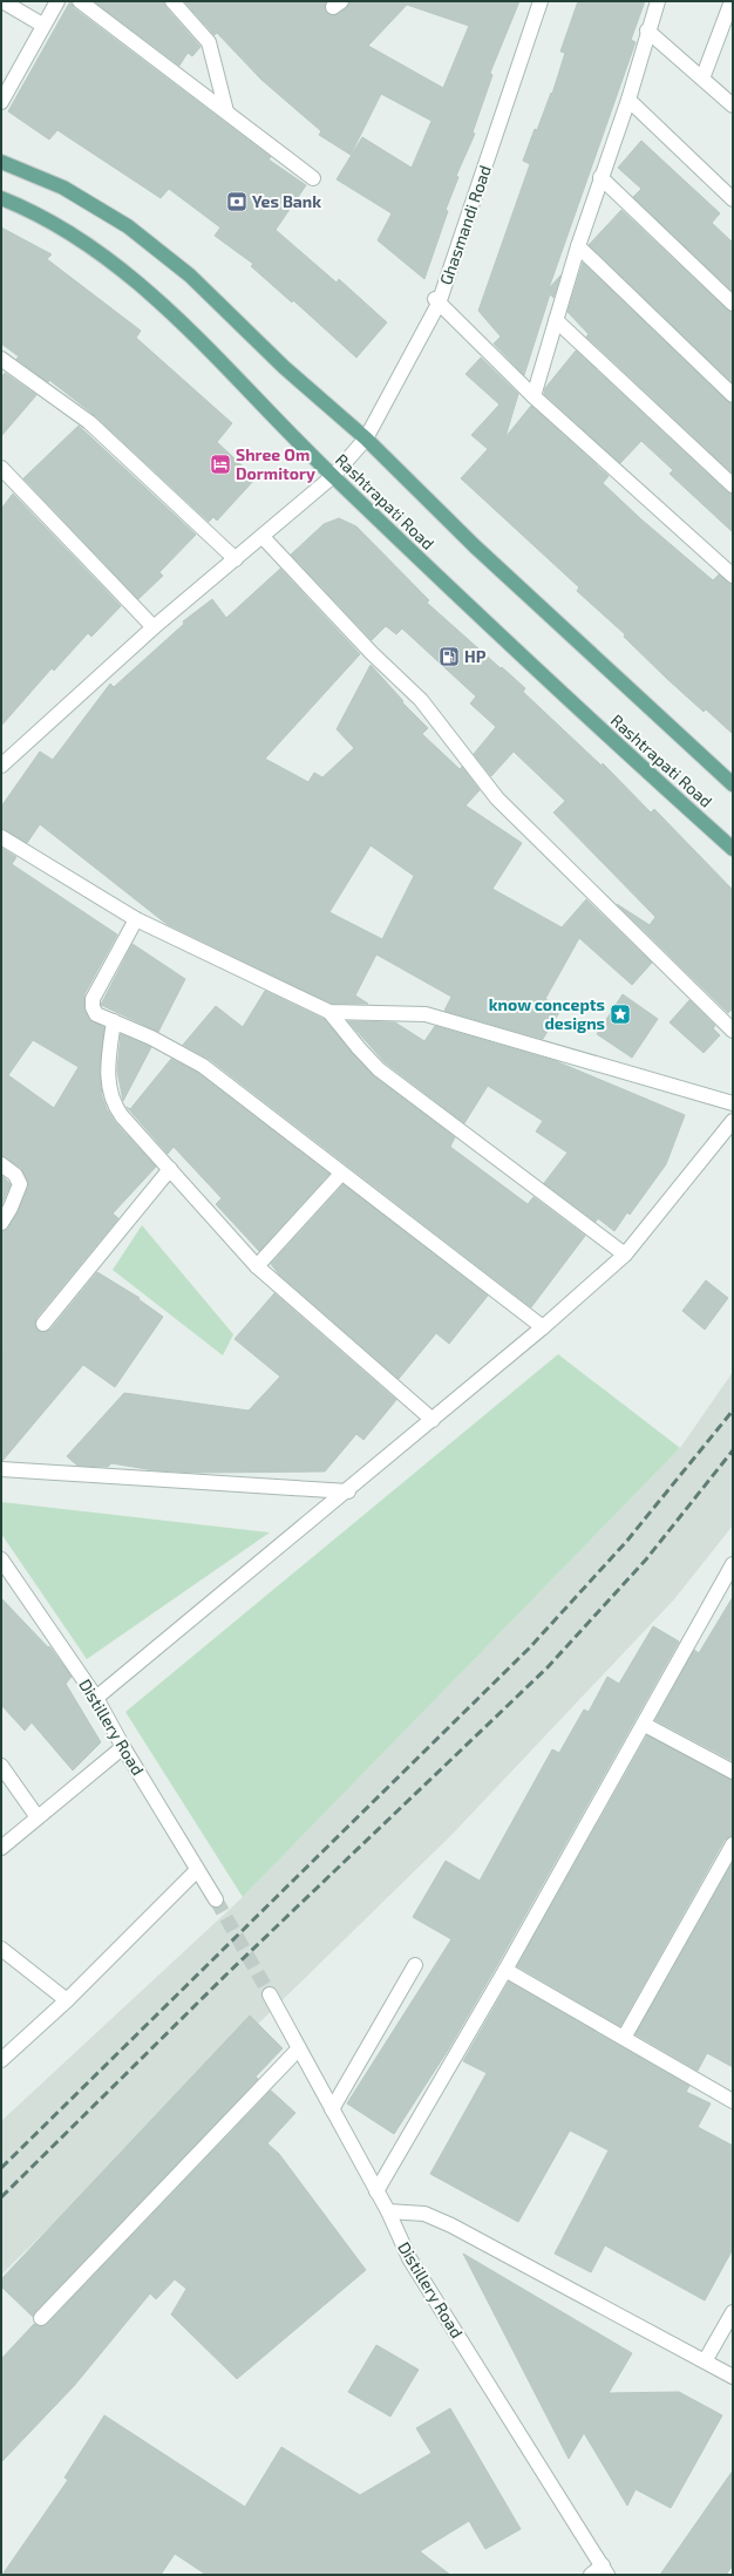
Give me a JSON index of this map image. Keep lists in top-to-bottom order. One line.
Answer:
{"streets":{"main road":["Rashtrapati Road"],"street":["Ghasmandi Road","Distillery Road"]},"crossings":[["Ghasmandi Road","Rashtrapati Road"]],"places":{"bank":["Yes Bank"],"hotel":["Shree Om Dormitory"],"fuel station":["HP"],"place":["know concepts designs"]}}
